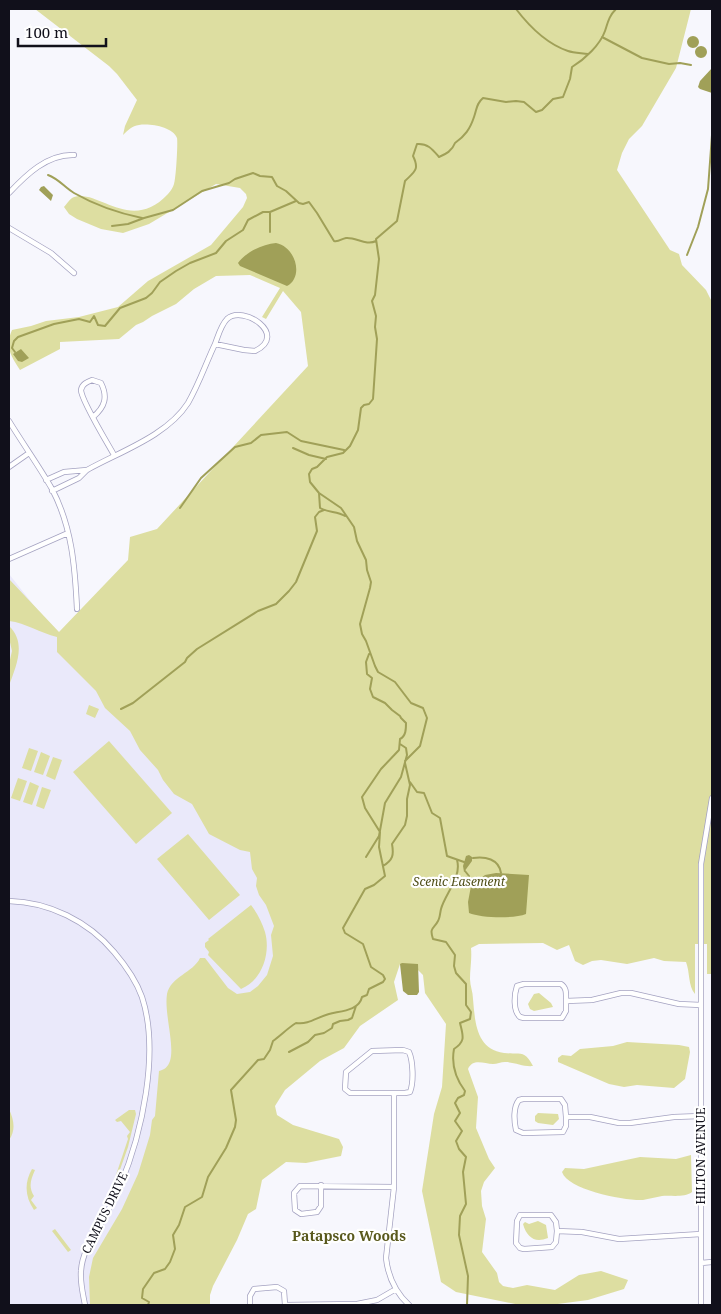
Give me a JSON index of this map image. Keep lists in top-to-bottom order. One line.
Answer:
{"streets":{"street":["HILTON AVENUE","CAMPUS DRIVE"]},"districts":["Patapsco Woods"],"parks":["Scenic Easement"],"scale_bar":"100 m"}
